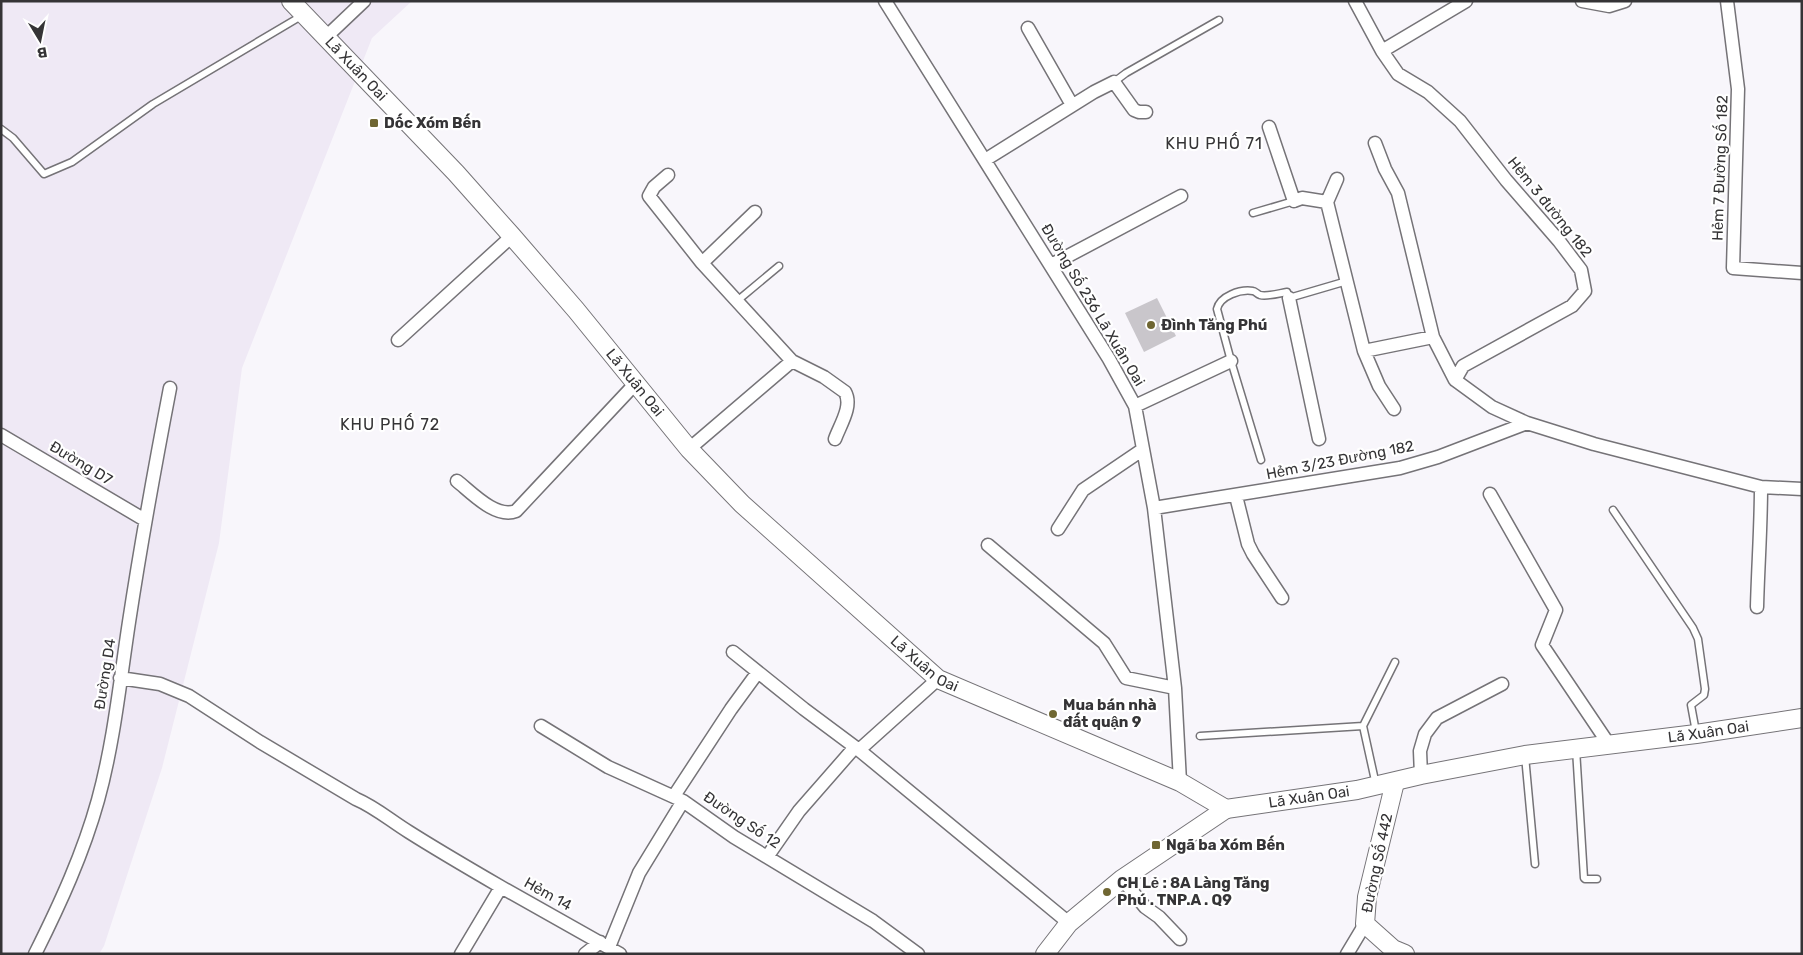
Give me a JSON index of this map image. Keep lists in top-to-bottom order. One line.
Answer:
{"streets":{"main road":["Lã Xuân Oai","Đường Số 442"],"street":["Hẻm 7 Đường Số 182","Hẻm 3 đường 182","Đường Số 236 Lã Xuân Oai","Hẻm 3/23 Đường 182","Đường D7","Đường D4","Đường Số 12","Hẻm 14"]},"crossings":[["Lã Xuân Oai","Đường Số 236 Lã Xuân Oai"],["Lã Xuân Oai","Đường Số 442"],["Đường Số 236 Lã Xuân Oai","Hẻm 3/23 Đường 182"],["Đường D7","Đường D4"]],"districts":["KHU PHỐ 71","KHU PHỐ 72"],"places":{"transit":["Dốc Xóm Bến","Ngã ba Xóm Bến"],"other":["Đình Tăng Phú","Mua bán nhà đất quận 9","CH Lẻ : 8A Làng Tăng Phú . TNP.A . Q9"]},"north":"bottom"}
